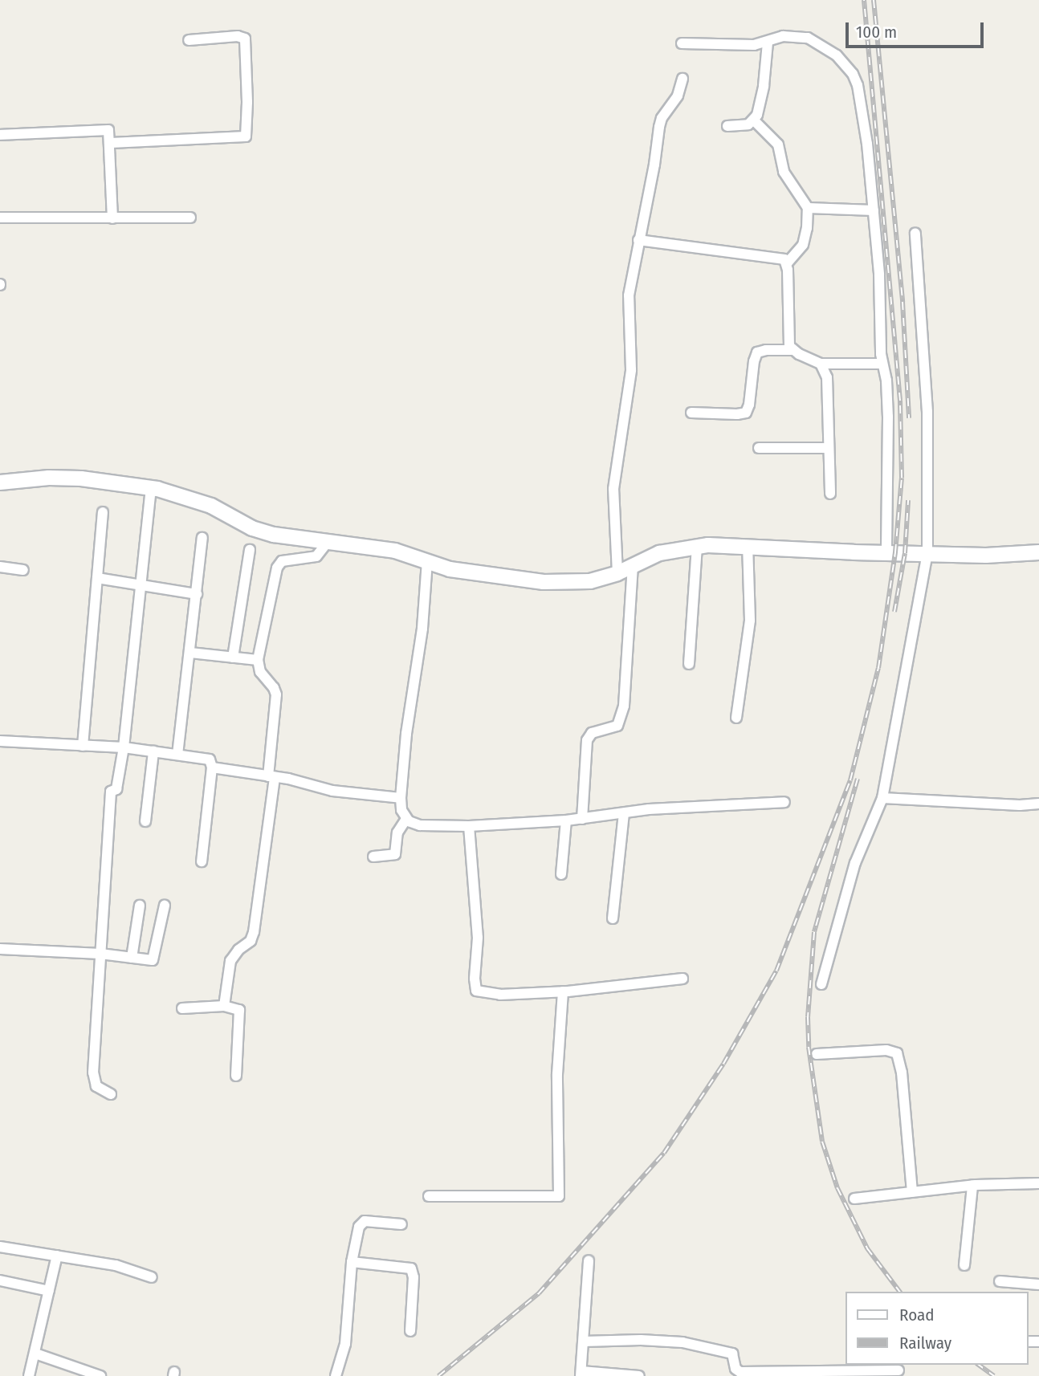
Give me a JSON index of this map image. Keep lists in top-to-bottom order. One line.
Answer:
{"legend":["Road","Railway"],"scale_bar":"100 m"}
